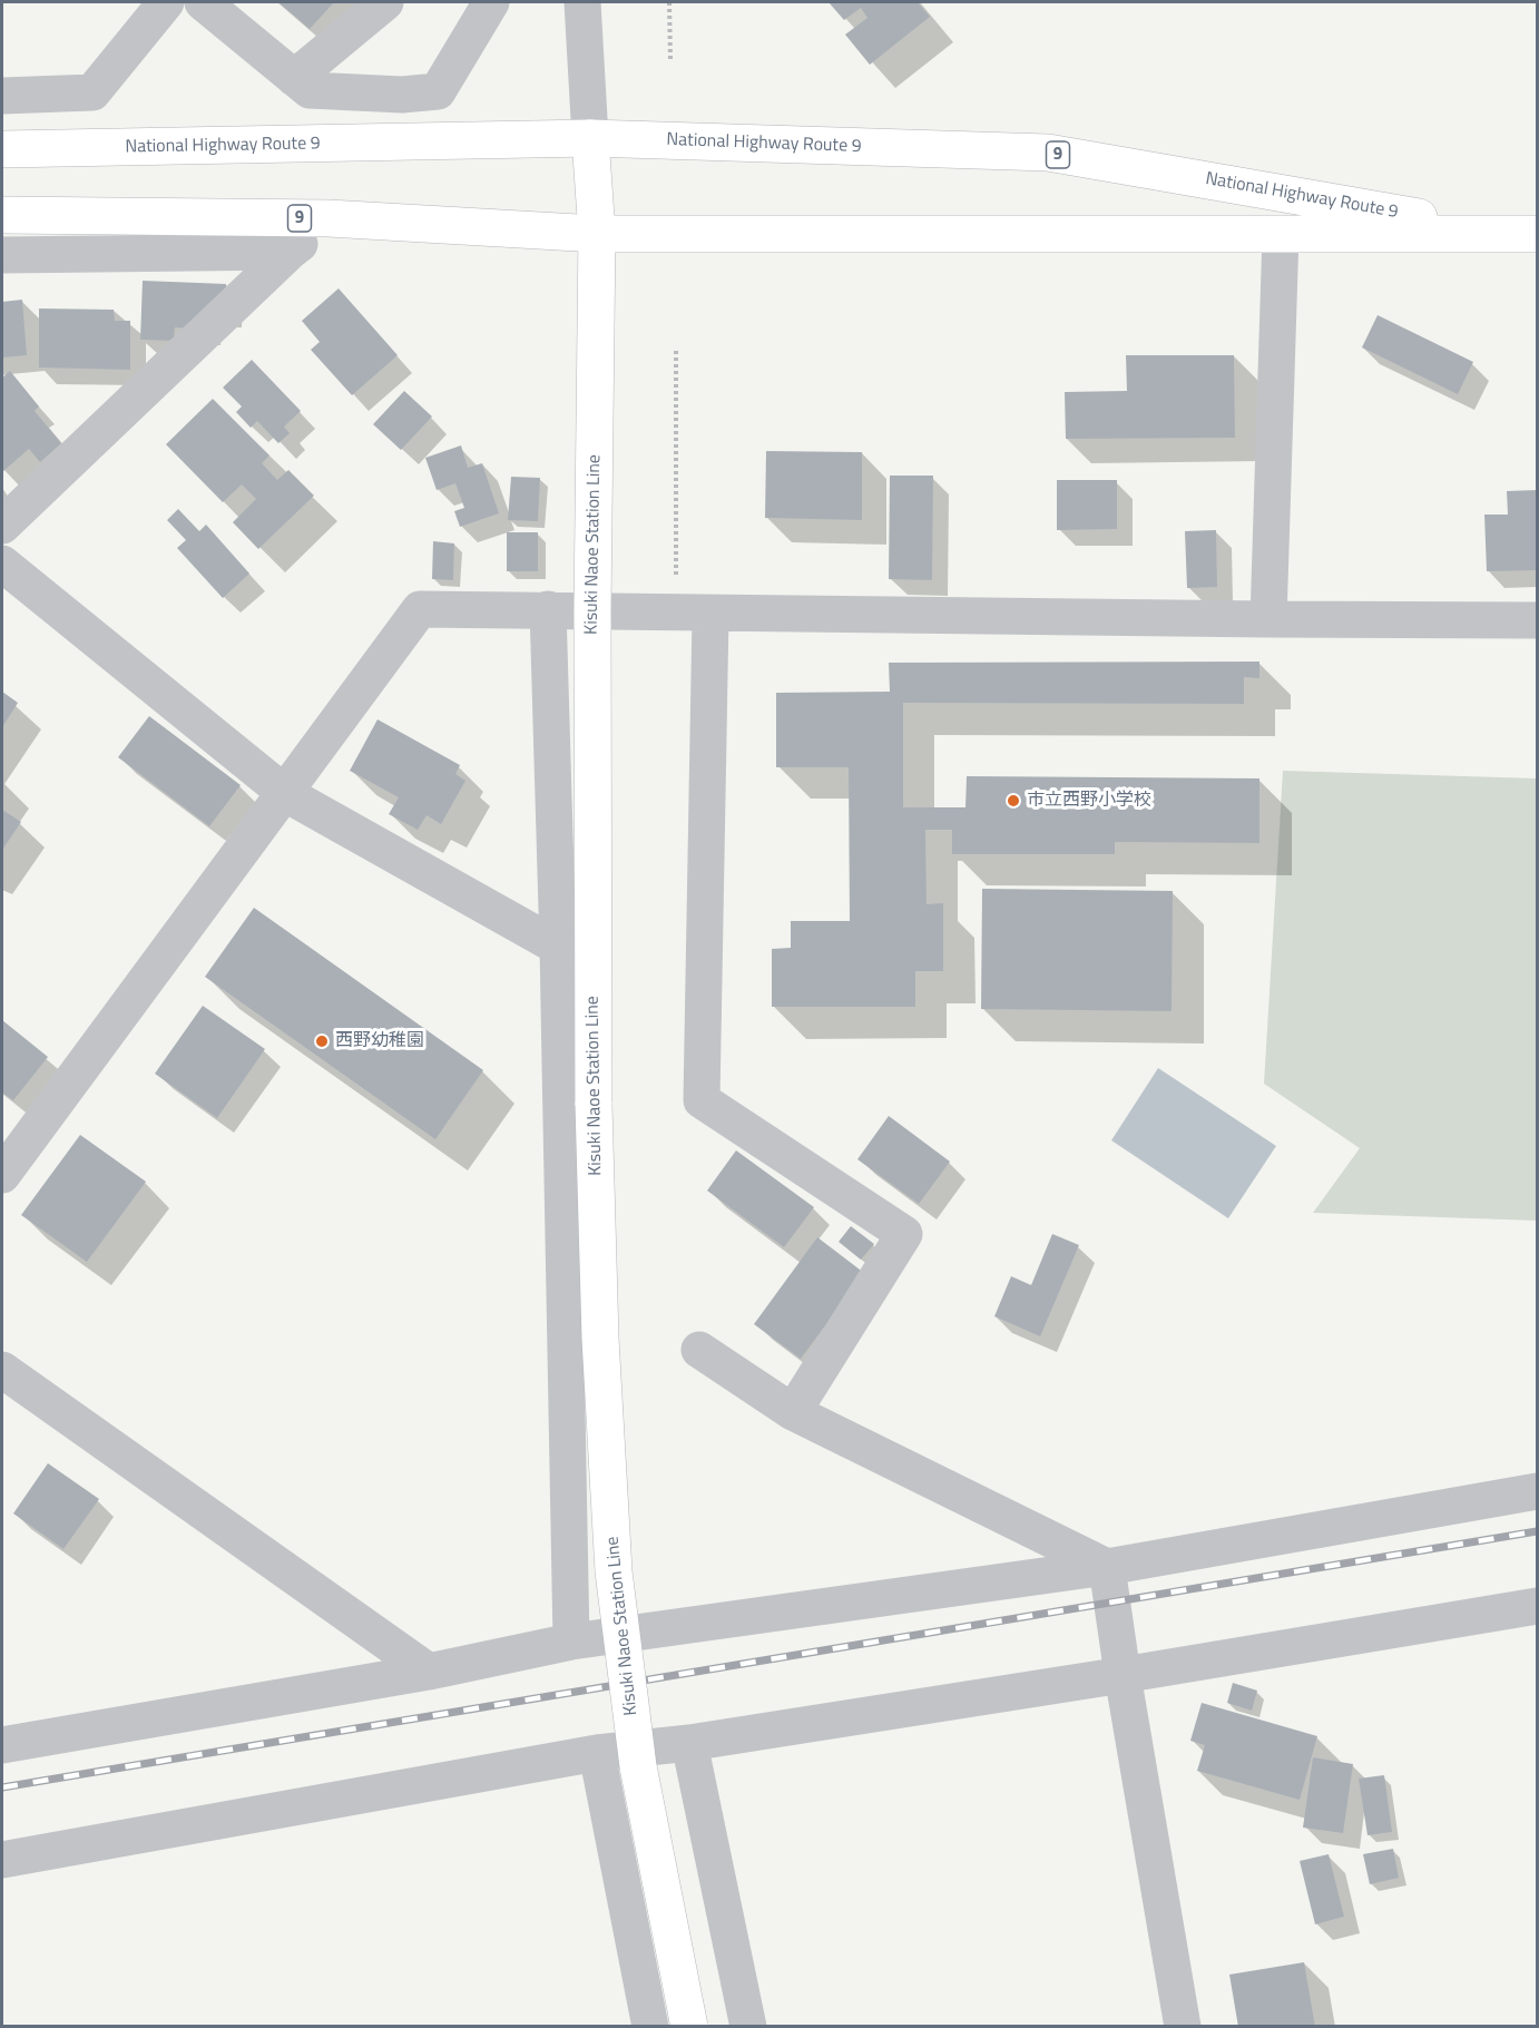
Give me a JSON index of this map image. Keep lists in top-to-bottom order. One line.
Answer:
{"streets":{"main road":["National Highway Route 9","9","Kisuki Naoe Station Line"]},"crossings":[["National Highway Route 9","Kisuki Naoe Station Line"]],"places":["市立西野小学校","西野幼稚園"]}
